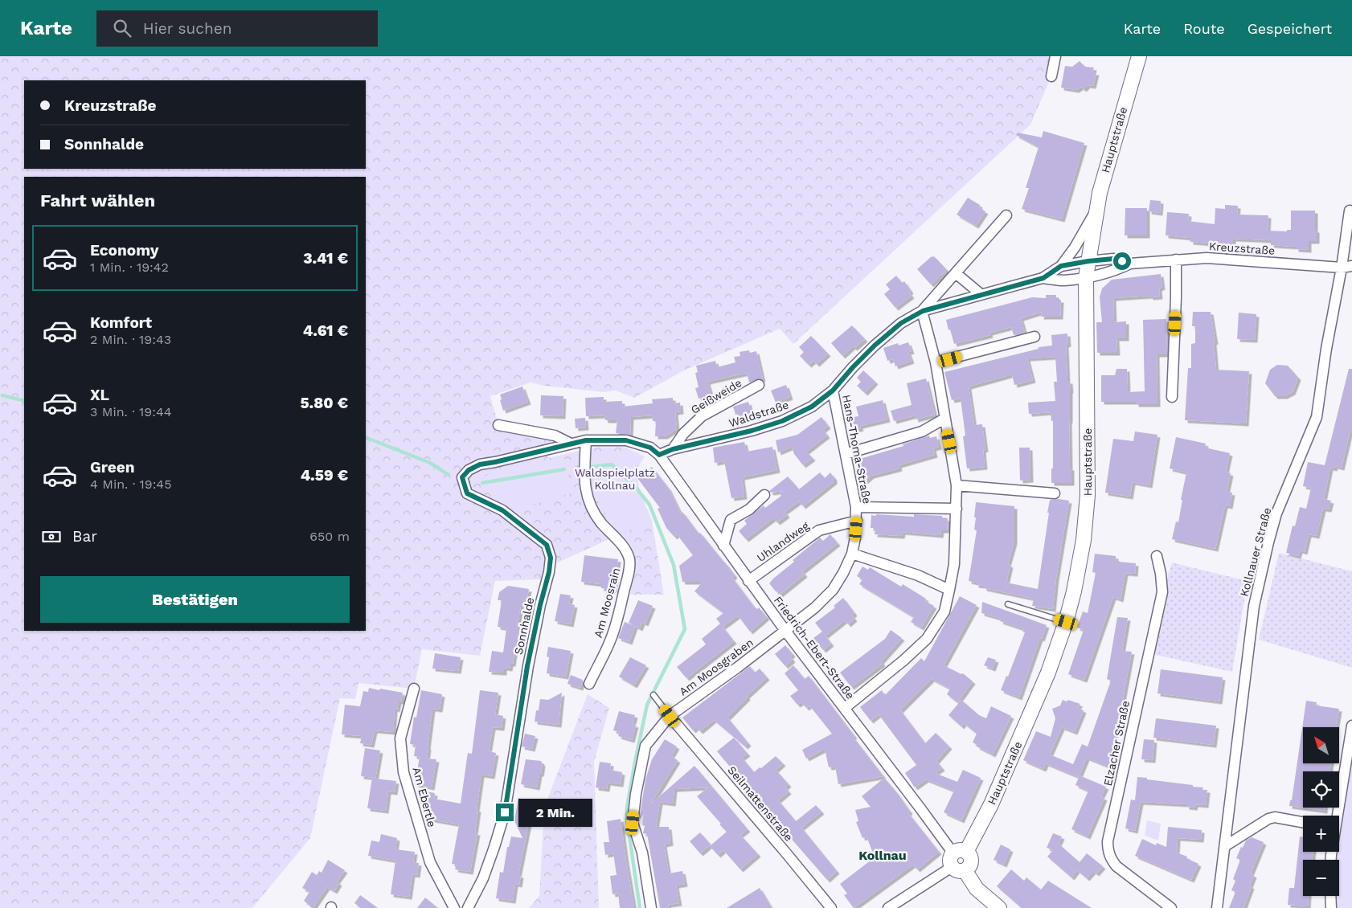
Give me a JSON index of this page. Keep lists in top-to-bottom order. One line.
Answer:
{"streets":{"street":["Hauptstraße","Kreuzstraße","Geißweide","Waldstraße","Hans-Thoma-Straße","Uhlandweg","Kollnauer Straße","Am Moosrain","Sonnhalde","Friedrich-Ebert-Straße","Am Moosgraben","Elzacher Straße","Am Ebertle","Seilmattenstraße"]},"crossings":[["Hauptstraße","Kreuzstraße"],["Hauptstraße","Waldstraße"],["Hauptstraße","Friedrich-Ebert-Straße"],["Kreuzstraße","Waldstraße"],["Kreuzstraße","Kollnauer Straße"],["Geißweide","Waldstraße"],["Waldstraße","Hans-Thoma-Straße"],["Waldstraße","Friedrich-Ebert-Straße"],["Hans-Thoma-Straße","Uhlandweg"],["Hans-Thoma-Straße","Friedrich-Ebert-Straße"],["Hans-Thoma-Straße","Am Moosgraben"],["Uhlandweg","Friedrich-Ebert-Straße"],["Friedrich-Ebert-Straße","Am Moosgraben"],["Am Moosgraben","Seilmattenstraße"]],"districts":["Kollnau"],"parks":["Waldspielplatz Kollnau"],"north":"top left","page":{"header":"Karte","search":"Hier suchen","nav":["Karte","Route","Gespeichert"],"banner":["Kreuzstraße","Sonnhalde"],"heading":"Fahrt wählen","list":[{"name":"Economy","note":"1 Min. · 19:42","value":"3.41 €"},{"name":"Komfort","note":"2 Min. · 19:43","value":"4.61 €"},{"name":"XL","note":"3 Min. · 19:44","value":"5.80 €"},{"name":"Green","note":"4 Min. · 19:45","value":"4.59 €"}],"pay":["Bar","650 m"],"buttons":"Bestätigen","map_buttons":["+","−"],"bubble":"2 Min."}}
